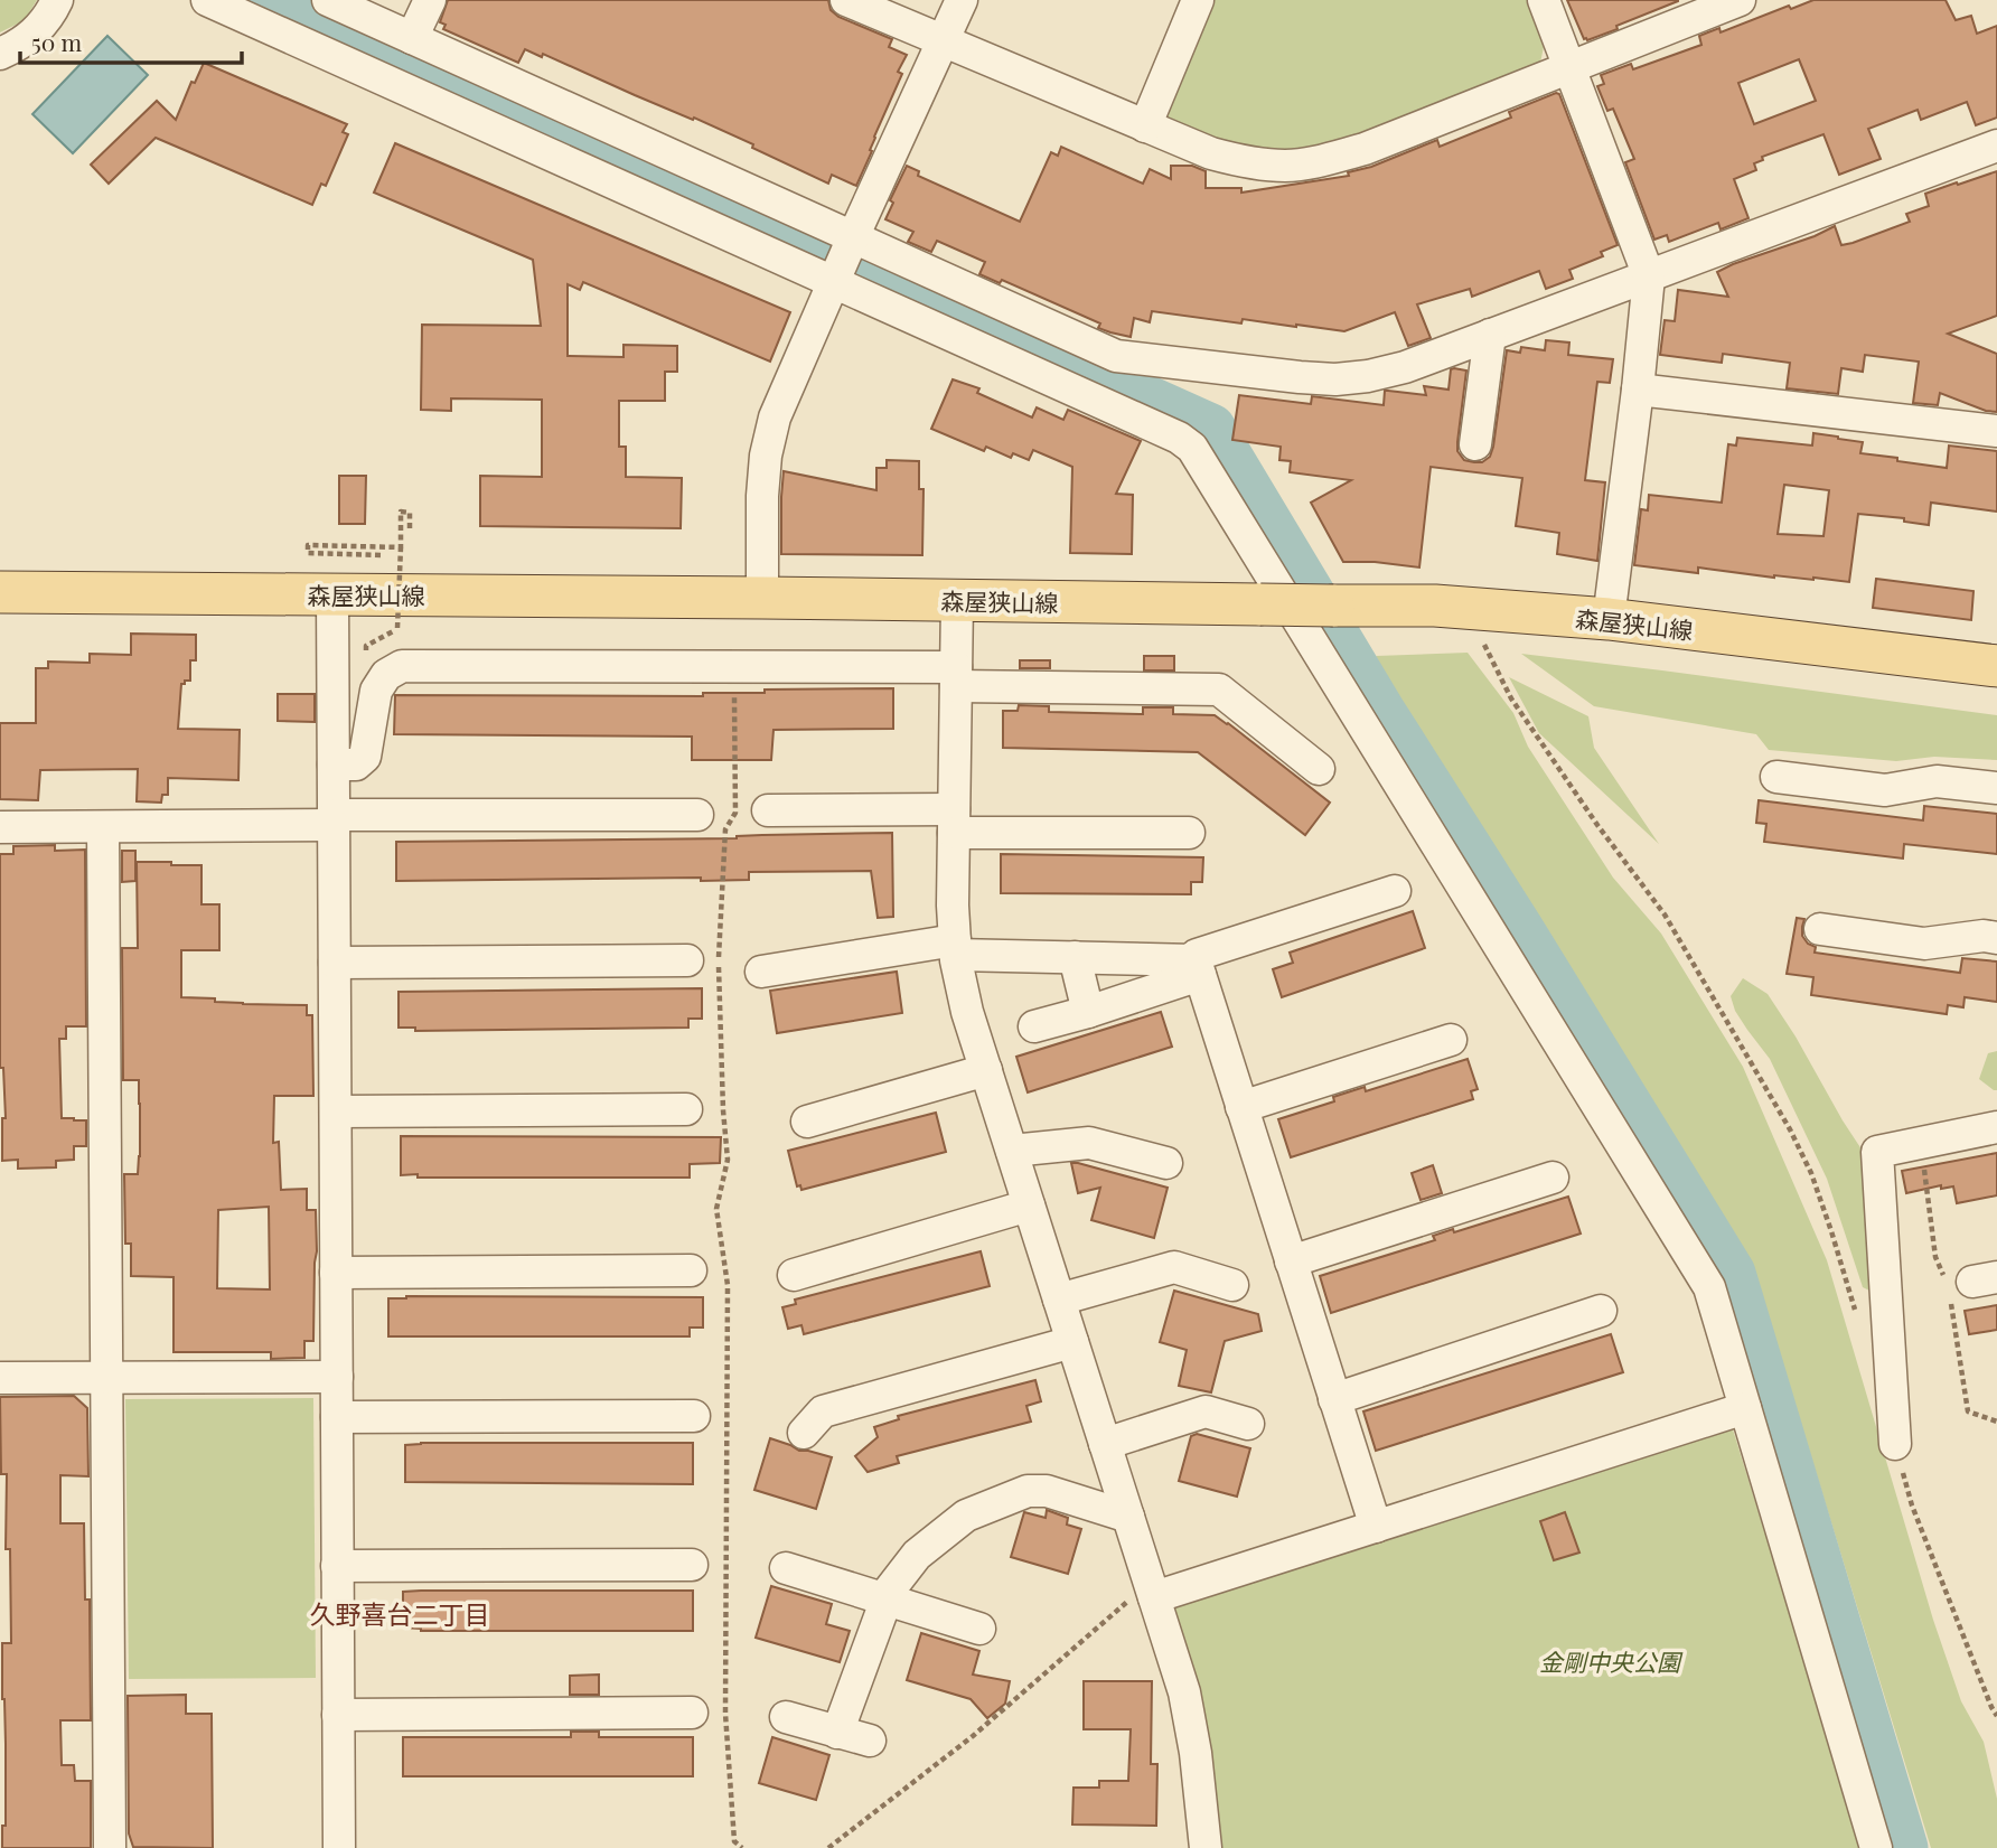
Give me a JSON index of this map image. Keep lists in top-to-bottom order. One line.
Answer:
{"streets":{"main road":["森屋狭山線"]},"districts":["久野喜台二丁目"],"parks":["金剛中央公園"],"scale_bar":"50 m"}
